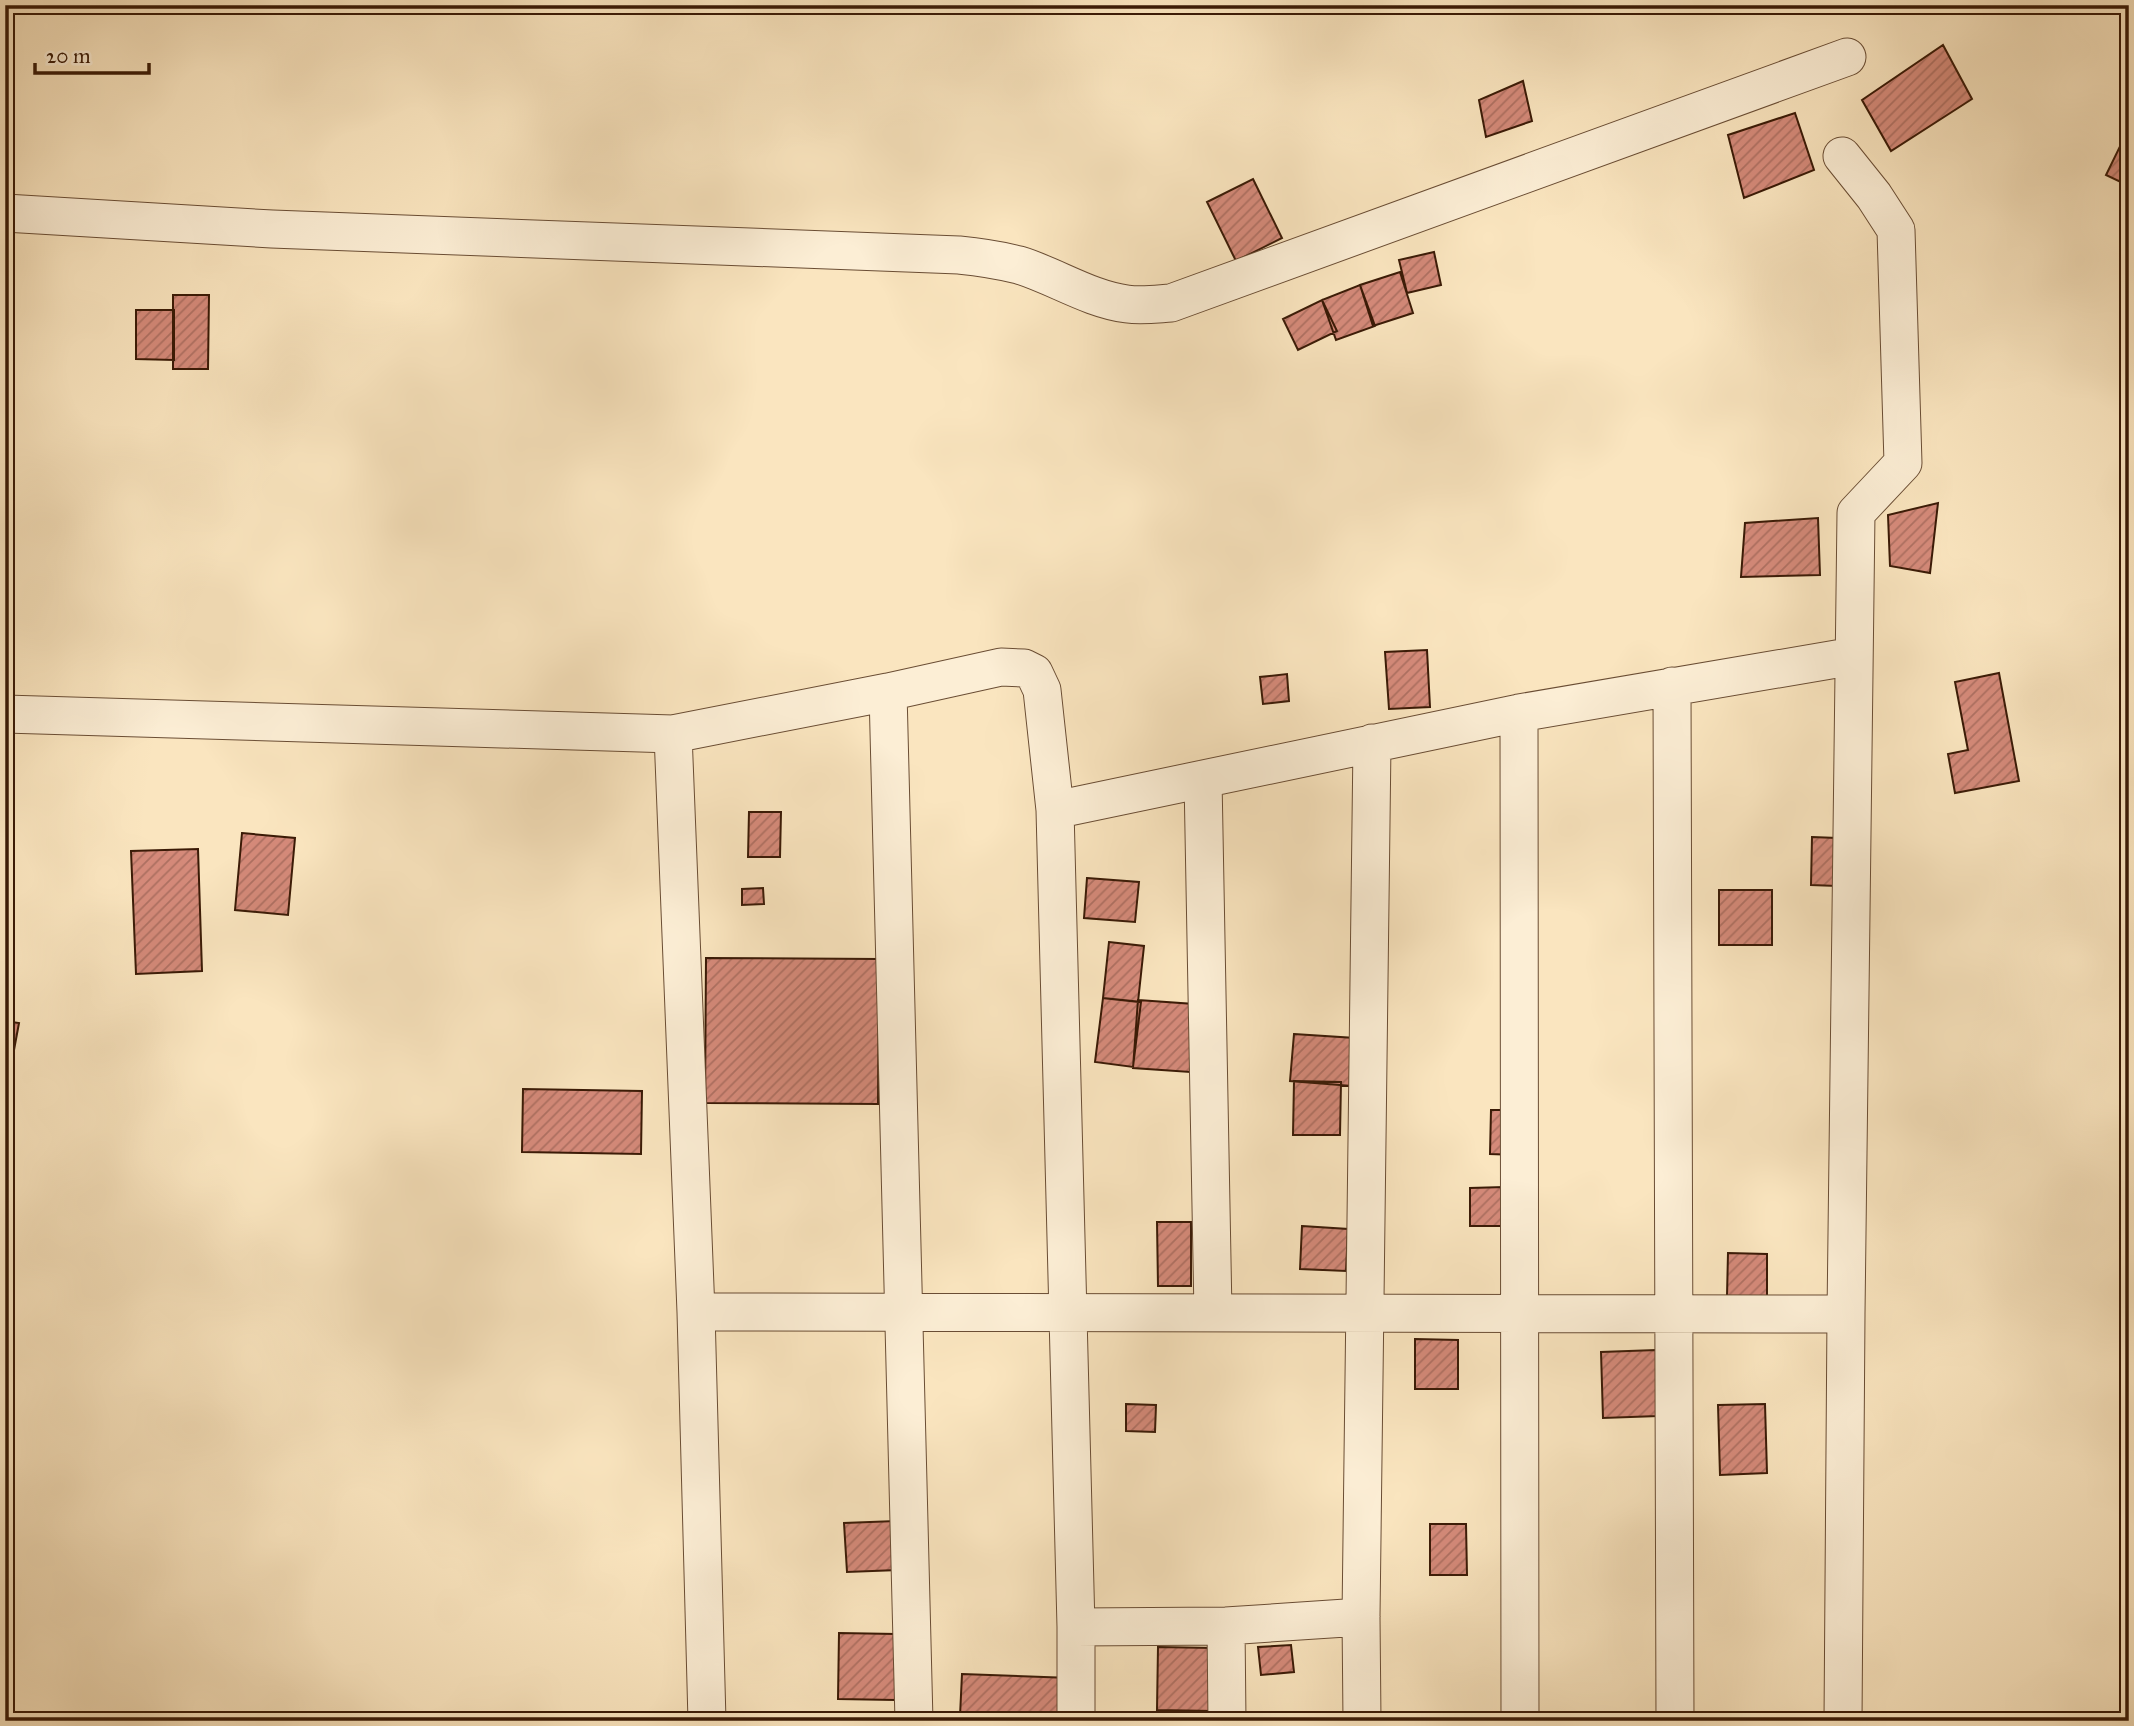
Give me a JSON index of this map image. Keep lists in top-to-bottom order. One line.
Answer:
{"scale_bar":"20 m"}
